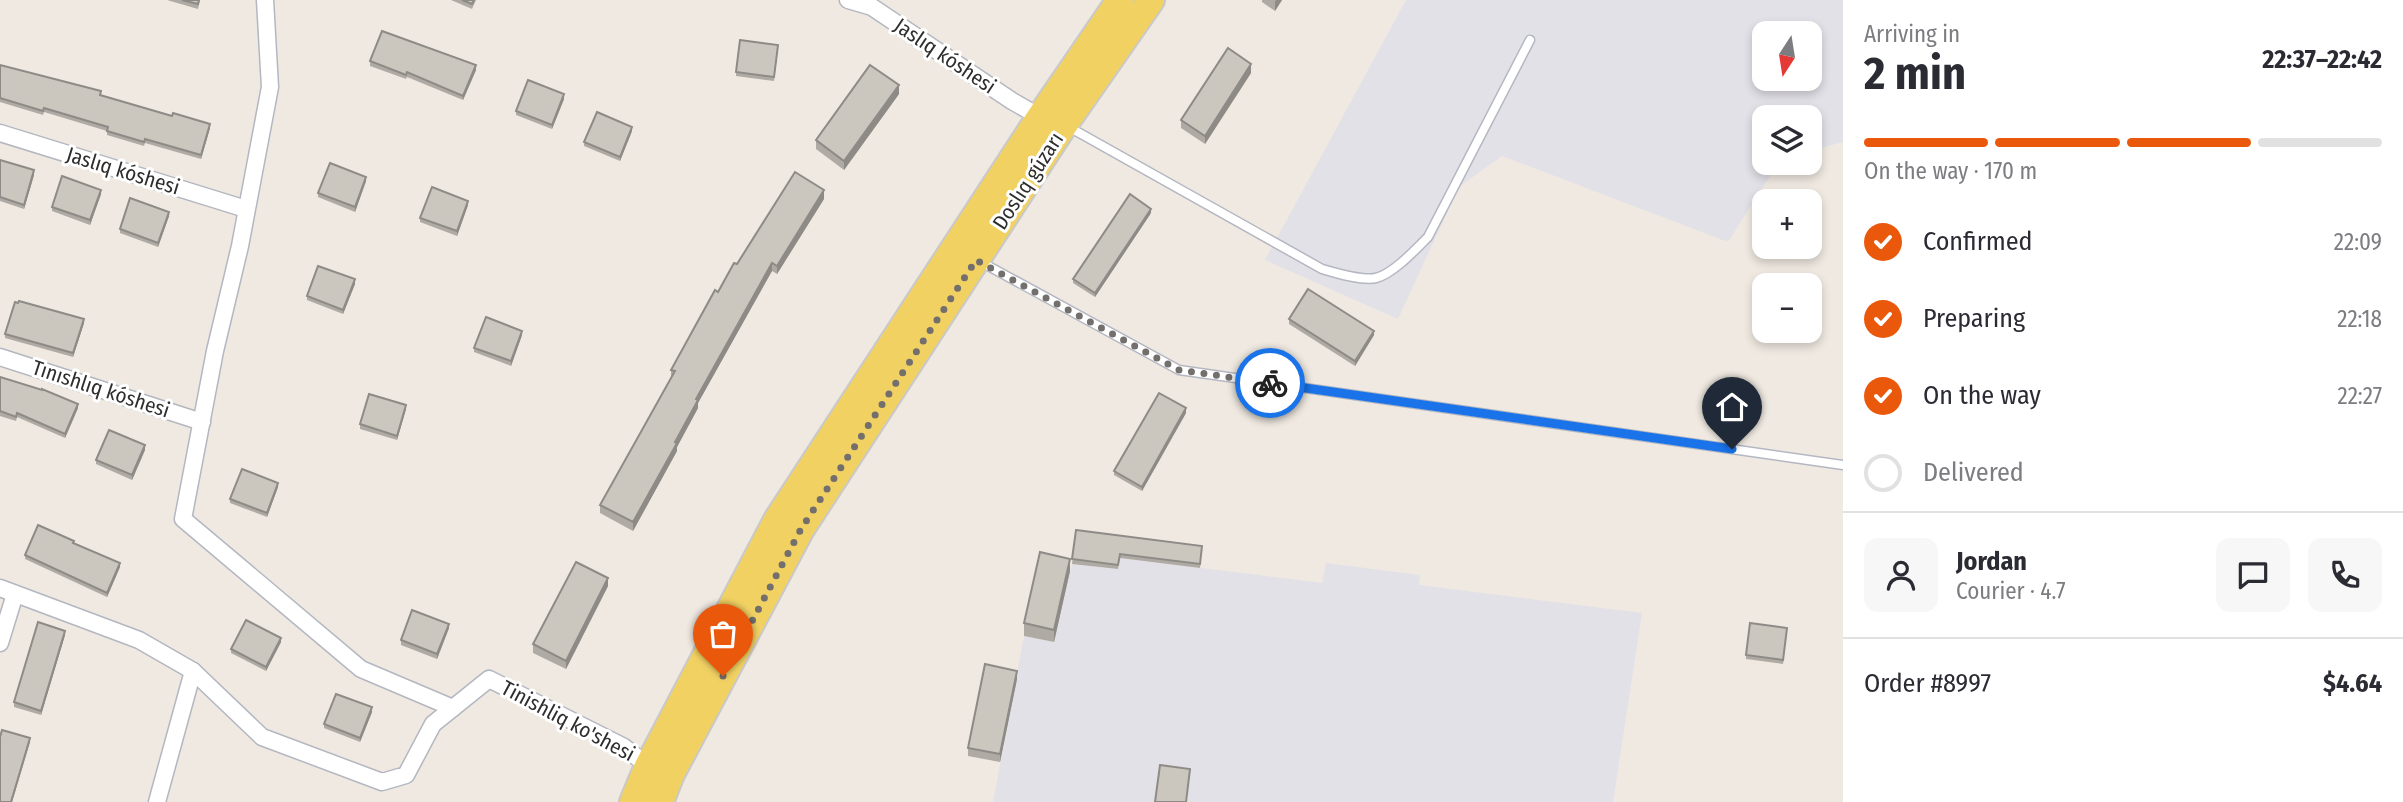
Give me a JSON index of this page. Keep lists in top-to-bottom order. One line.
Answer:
{"streets":{"main road":["Doslıq gúzarı"],"street":["Jaslıq kóshesi","Tınıshlıq kóshesi","Tinishliq ko'shesi"]},"crossings":[["Jaslıq kóshesi","Doslıq gúzarı"],["Doslıq gúzarı","Tinishliq ko'shesi"]],"north":"bottom","page":{"heading":["2 min","Arriving in","22:37–22:42"],"panel":["Jordan","Courier · 4.7","Order #8997","$4.64"],"map_buttons":["+","−"],"bar":"On the way · 170 m","list":[["Confirmed","22:09"],["Preparing","22:18"],["On the way","22:27"],"Delivered"]}}
